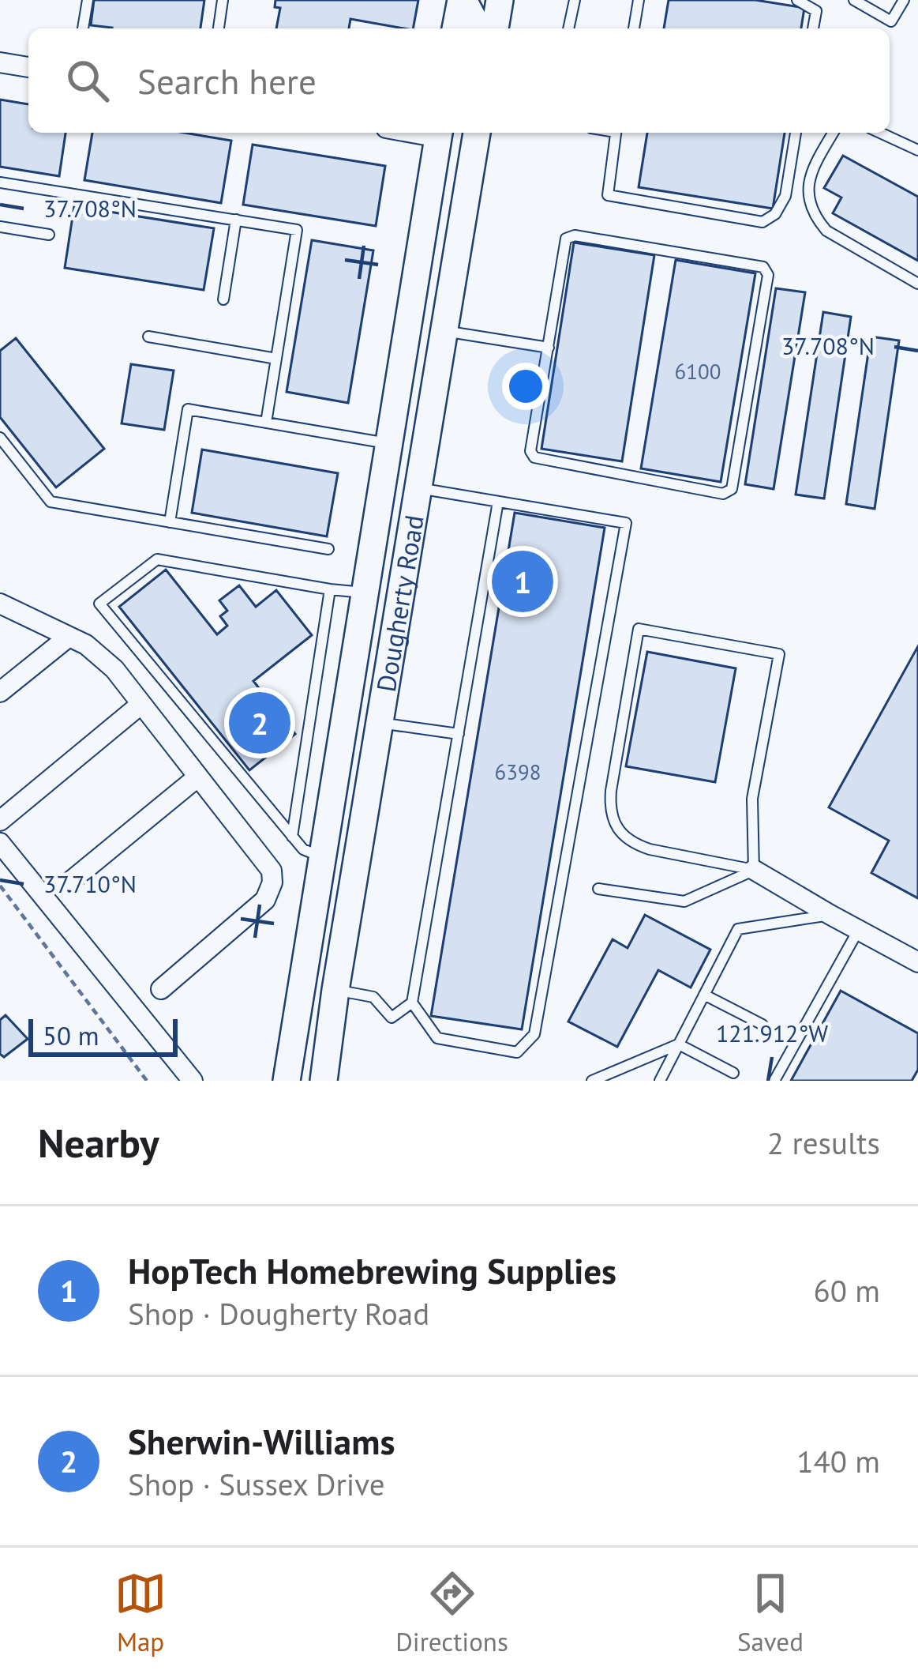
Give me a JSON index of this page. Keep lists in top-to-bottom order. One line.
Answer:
{"streets":{"main road":["Dougherty Road"]},"house_numbers":["6100","6398"],"scale_bar":"50 m","page":{"search":"Search here","pins":["1","2"],"scale":"50 m","heading":["Nearby","2 results"],"list":[{"mark":"1","name":"HopTech Homebrewing Supplies","note":"Shop · Dougherty Road","value":"60 m"},{"mark":"2","name":"Sherwin-Williams","note":"Shop · Sussex Drive","value":"140 m"}],"nav":["Map","Directions","Saved"]},"coordinates":["37.708°N","37.710°N","121.912°W"]}
